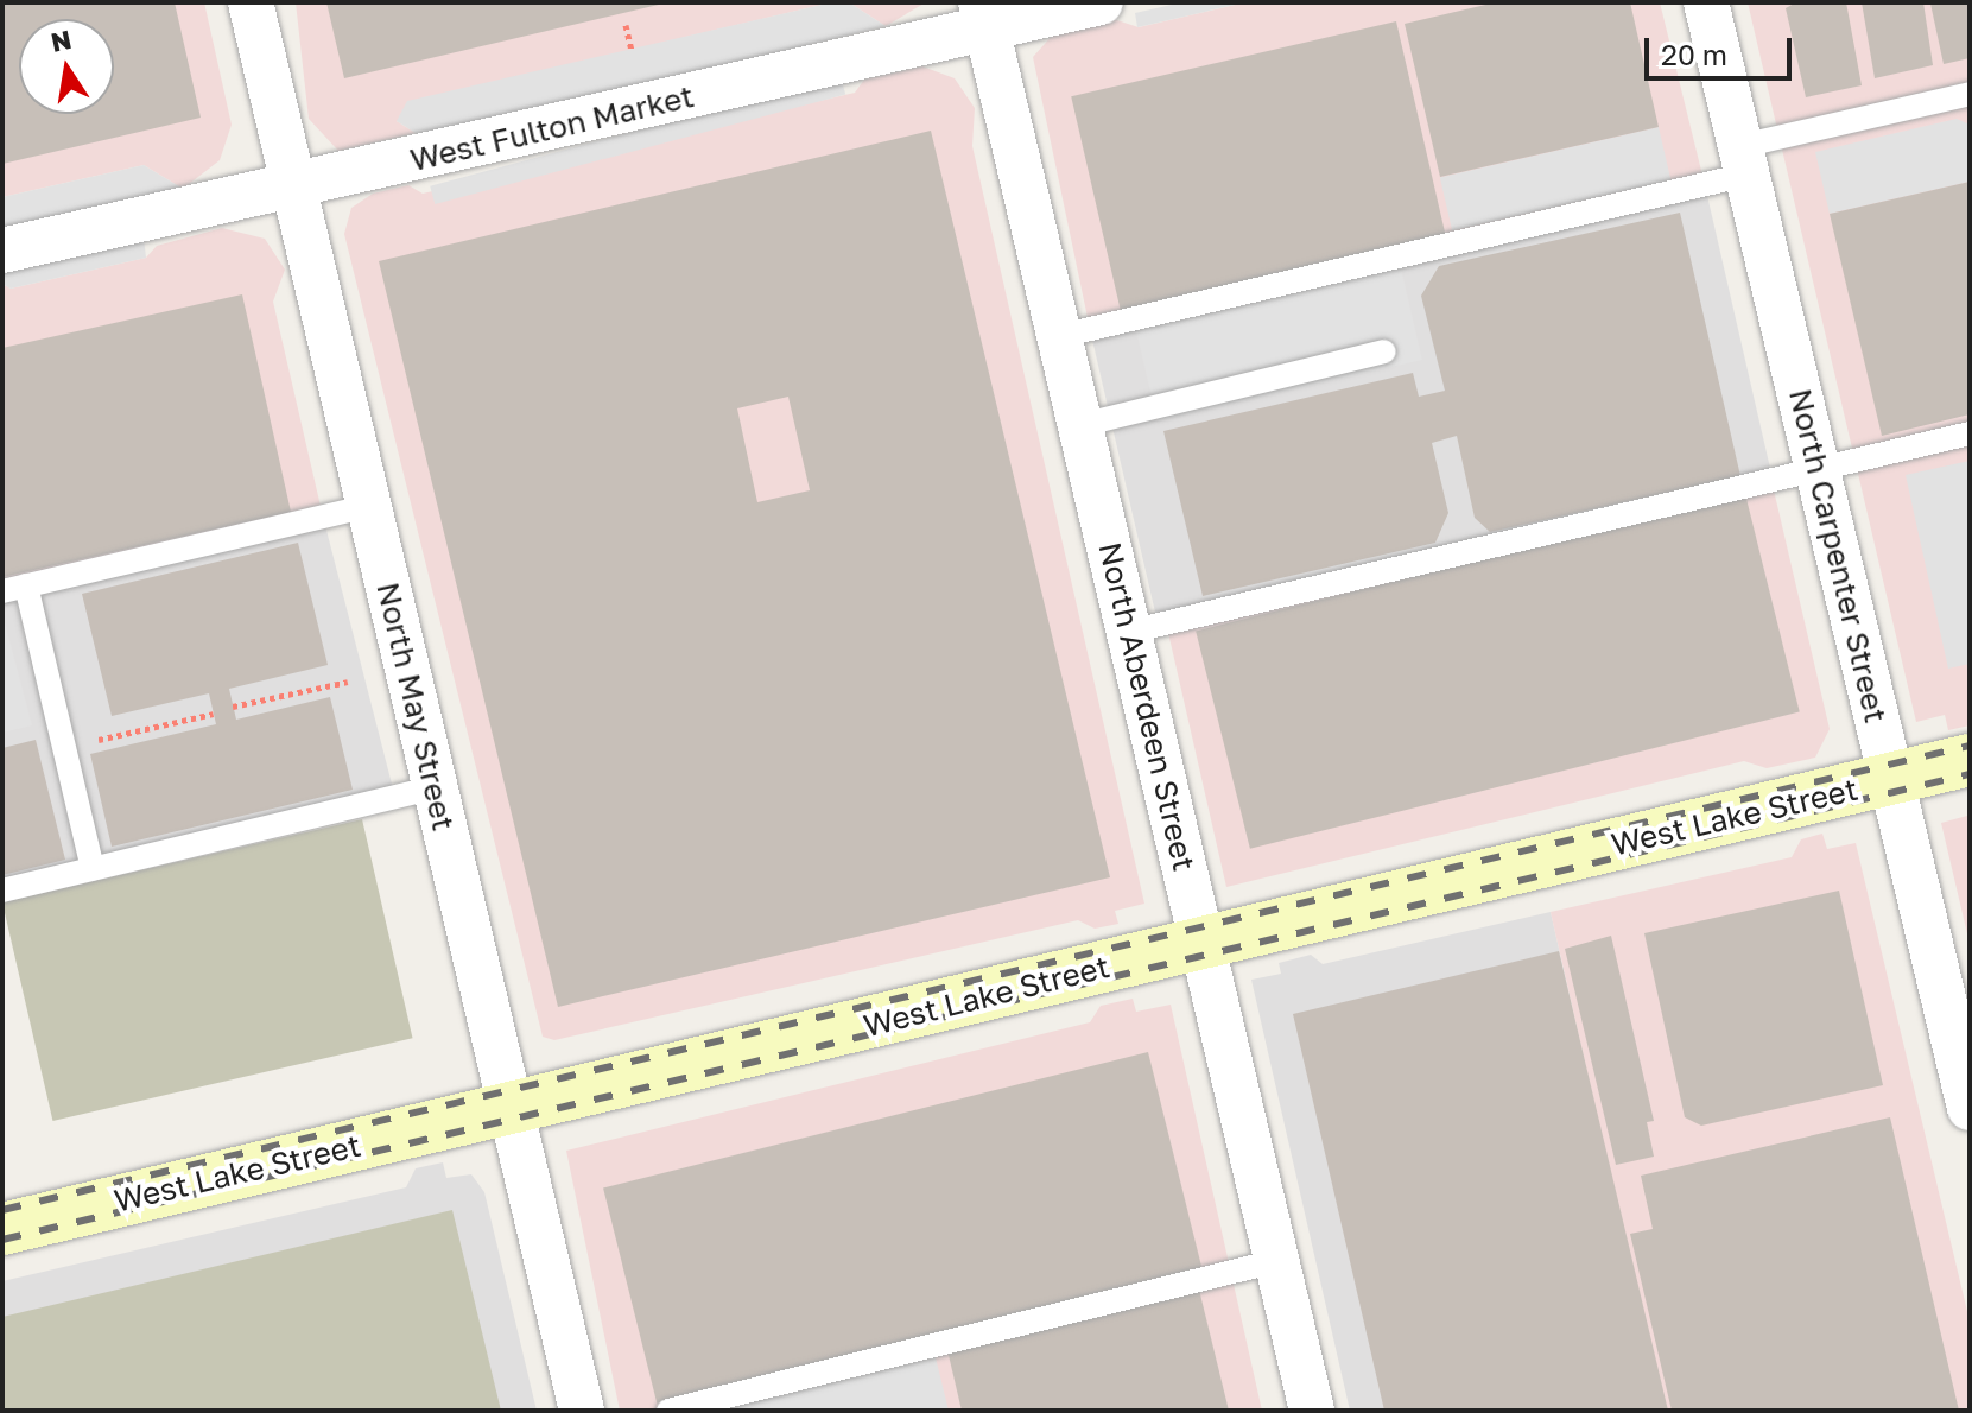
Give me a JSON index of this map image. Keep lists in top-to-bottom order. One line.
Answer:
{"streets":{"main road":["West Lake Street"],"street":["West Fulton Market","North Carpenter Street","North May Street","North Aberdeen Street"]},"crossings":[["West Fulton Market","North May Street"],["West Fulton Market","North Aberdeen Street"],["North Carpenter Street","West Lake Street"],["North May Street","West Lake Street"],["North Aberdeen Street","West Lake Street"]],"scale_bar":"20 m","north":"top"}
